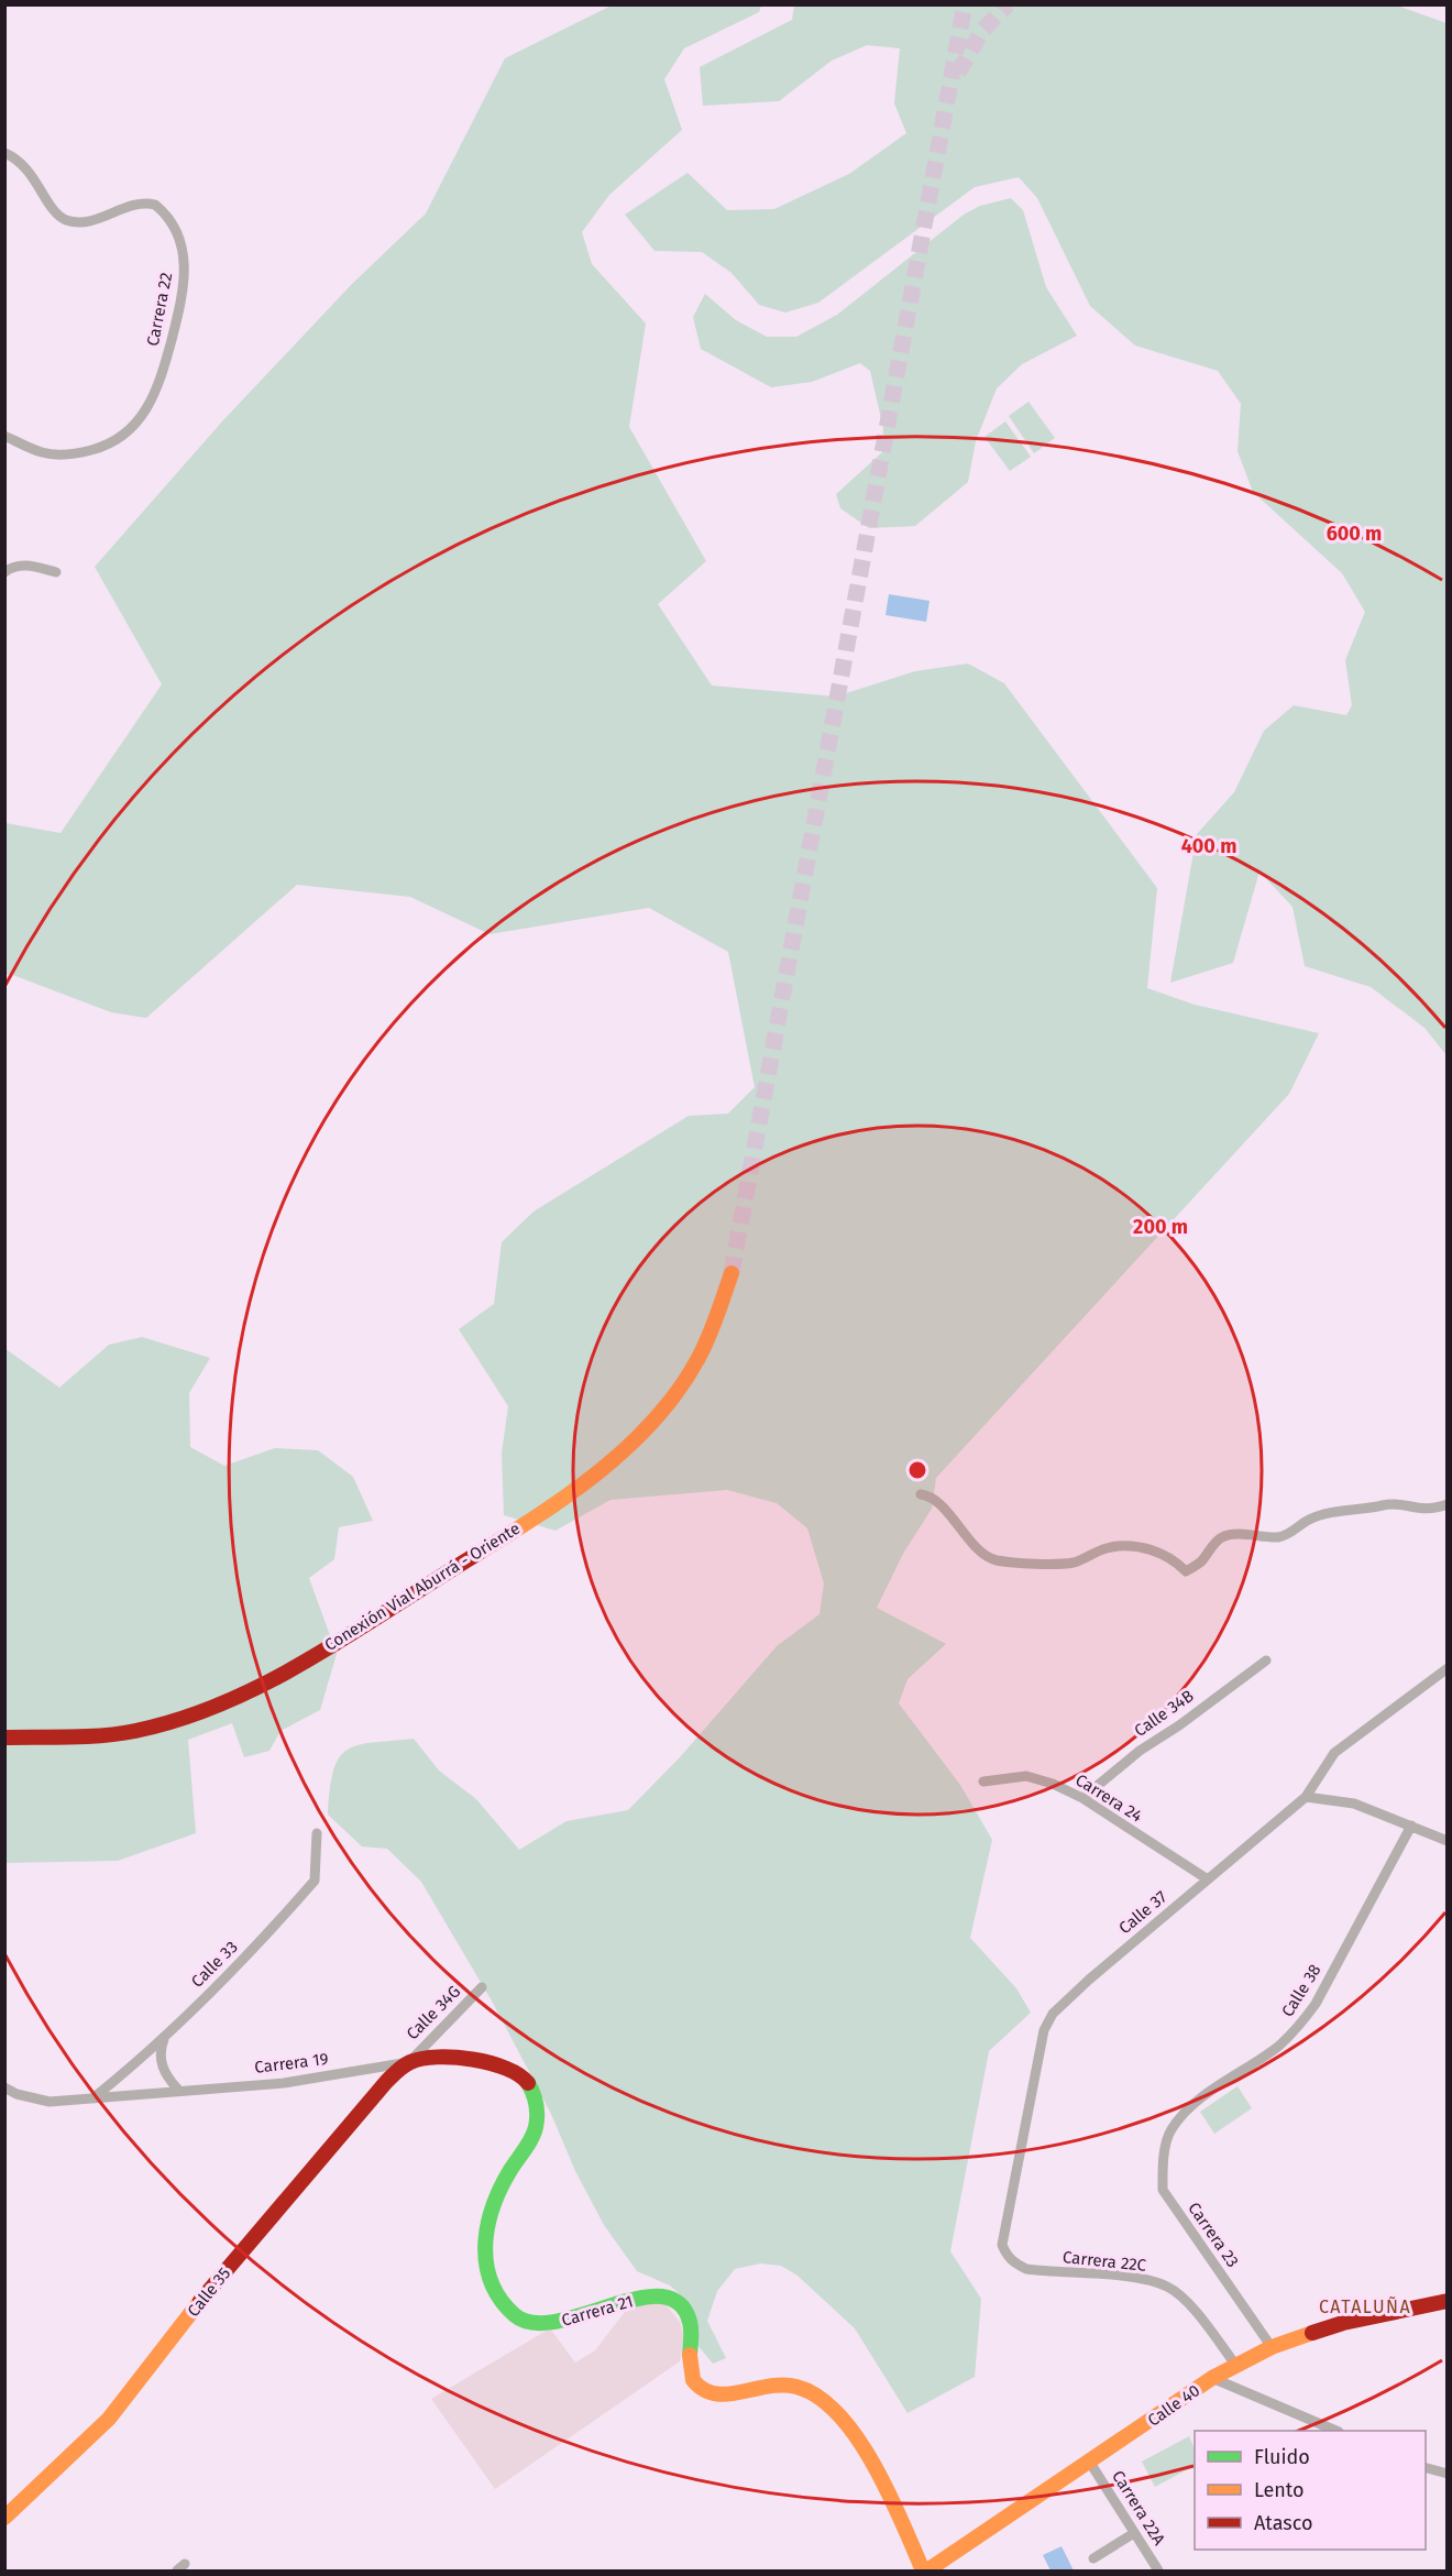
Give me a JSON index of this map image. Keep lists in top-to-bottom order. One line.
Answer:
{"streets":{"street":["Carrera 22","Conexión Vial Aburrá - Oriente","Calle 34B","Carrera 24","Calle 37","Calle 33","Calle 38","Calle 34G","Carrera 19","Carrera 23","Carrera 22C","Calle 35","Carrera 21","Calle 40","Carrera 22A"]},"crossings":[["Calle 34B","Carrera 24"],["Carrera 24","Calle 37"],["Calle 37","Carrera 22C"],["Calle 33","Carrera 19"],["Calle 38","Carrera 23"],["Calle 34G","Carrera 19"],["Calle 34G","Calle 35"],["Calle 34G","Carrera 21"],["Carrera 19","Calle 35"],["Carrera 19","Carrera 21"],["Carrera 23","Calle 40"],["Carrera 22C","Calle 40"],["Calle 35","Carrera 21"],["Carrera 21","Calle 40"],["Calle 40","Carrera 22A"]],"districts":["CATALUÑA"],"legend":["Fluido","Lento","Atasco"],"rings":["600 m","400 m","200 m"]}
